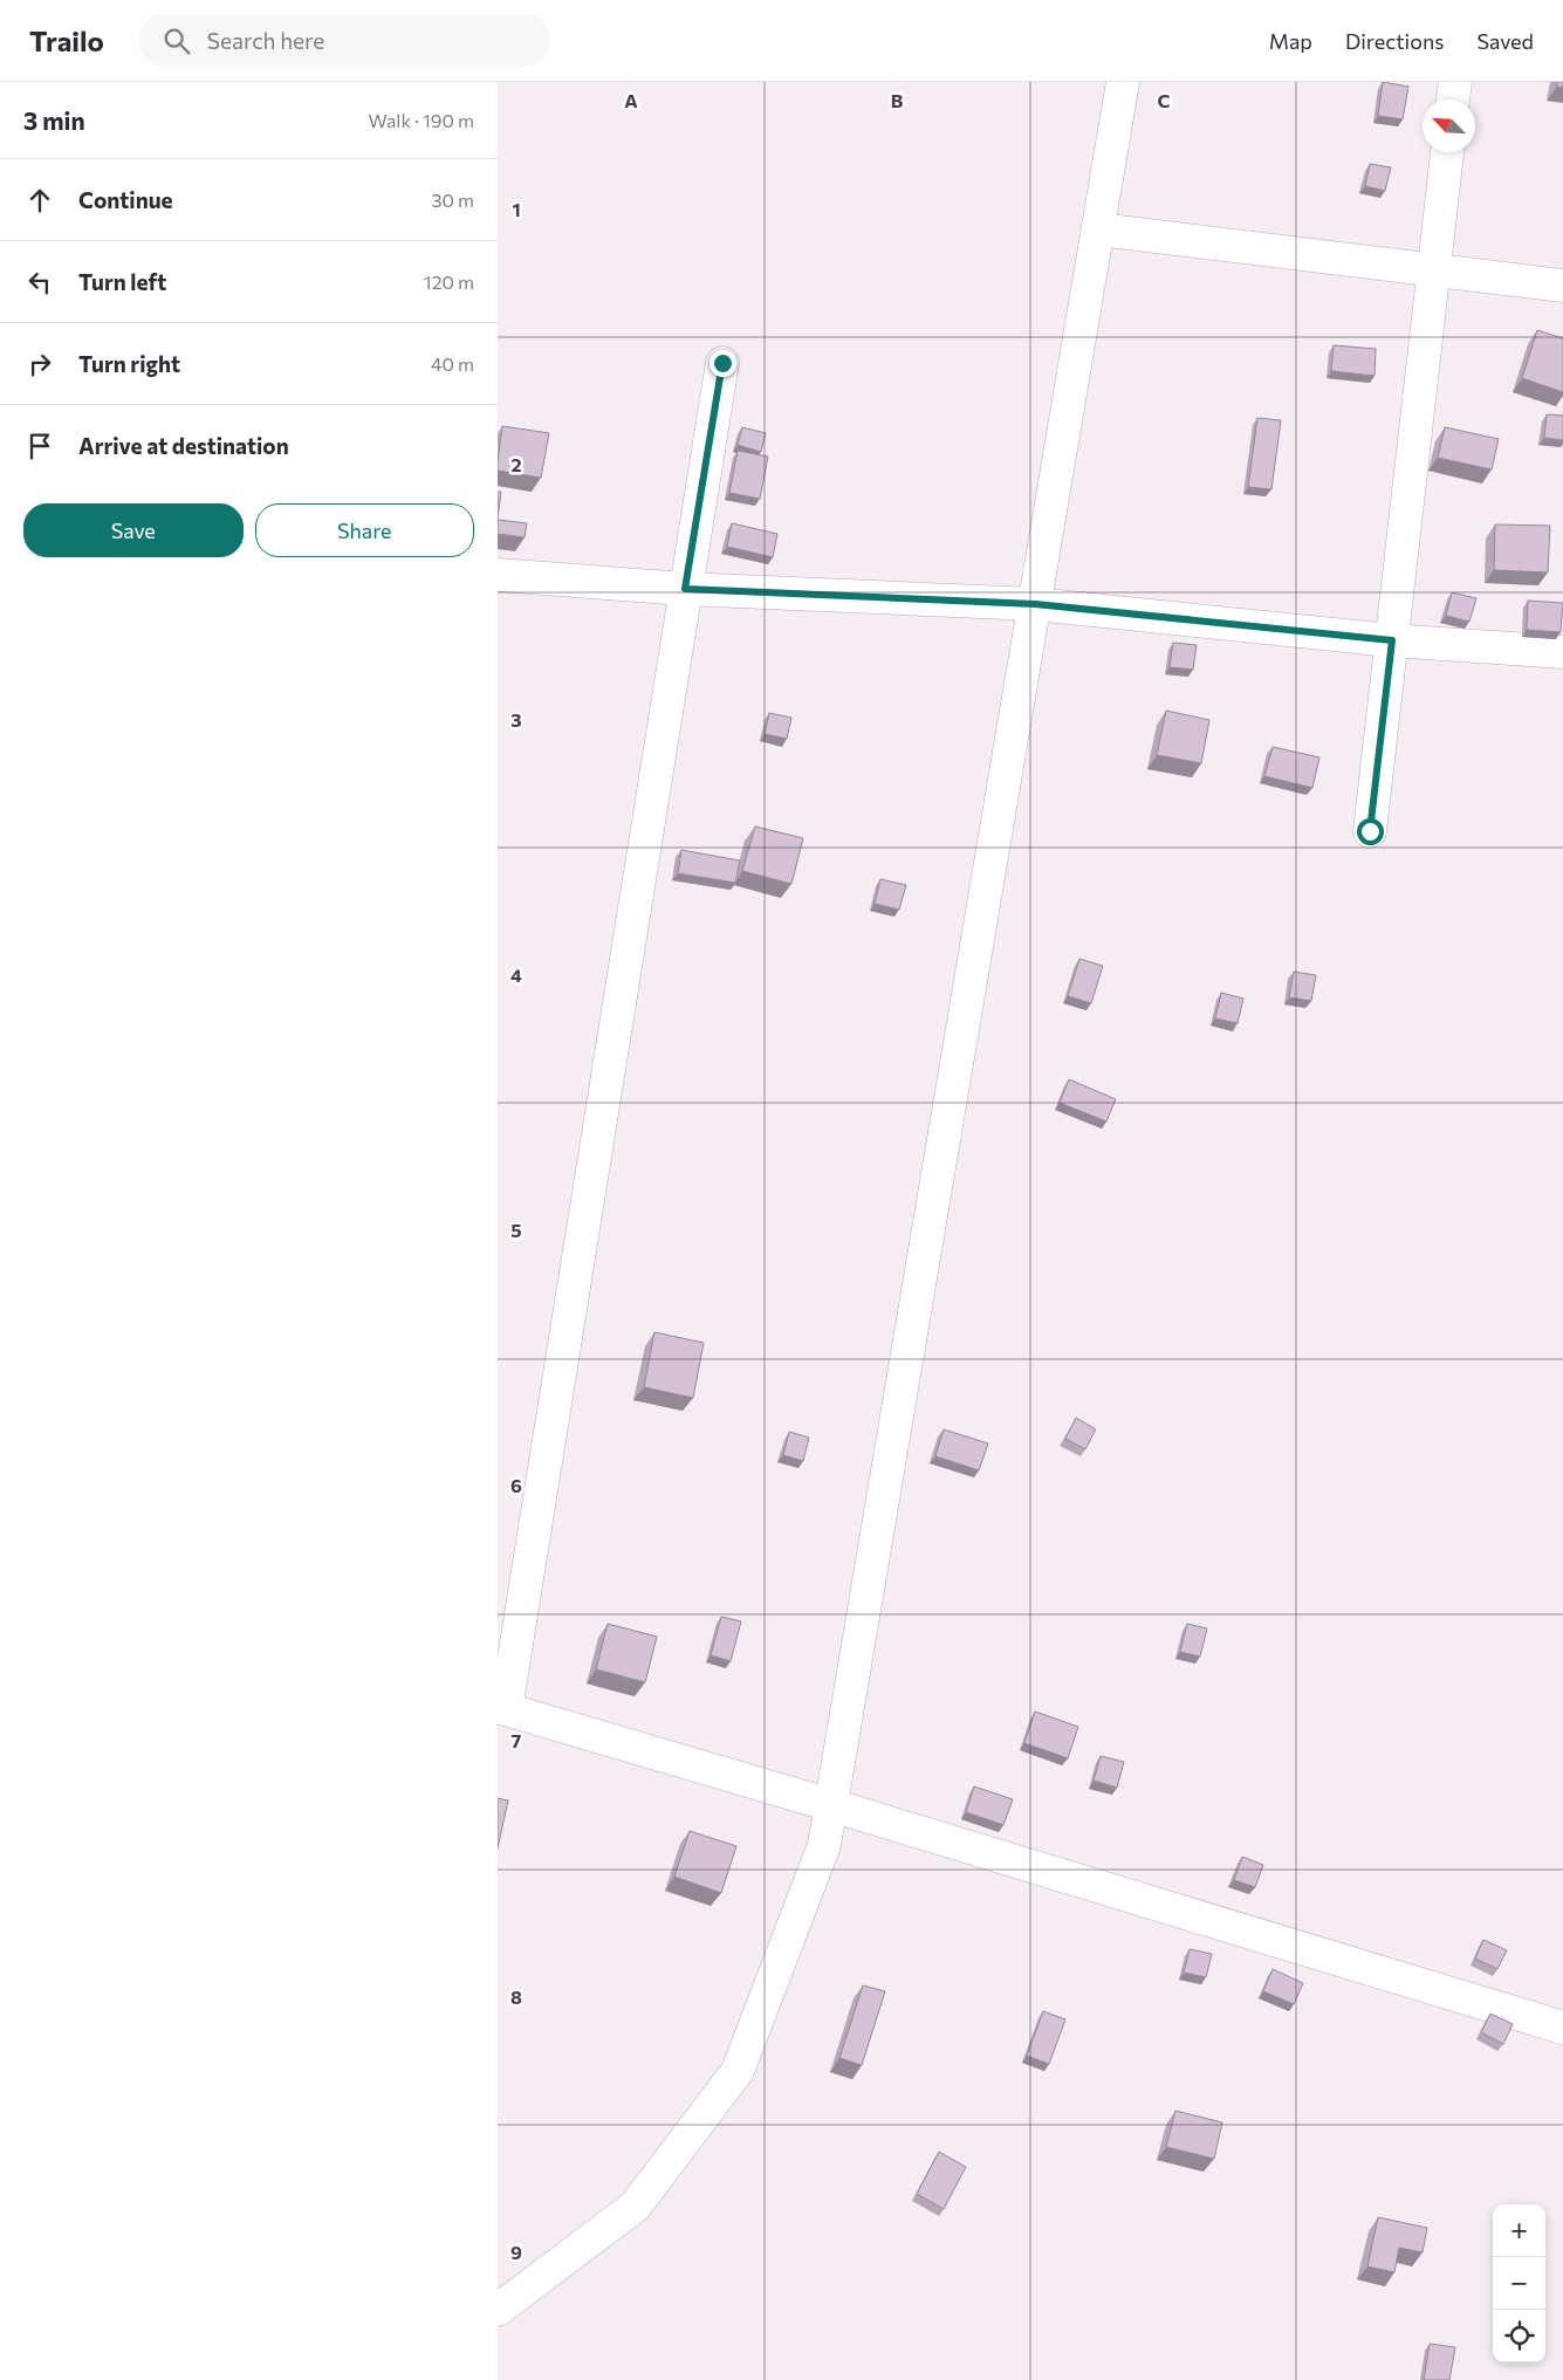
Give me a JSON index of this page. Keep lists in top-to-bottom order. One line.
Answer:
{"north":"top left","page":{"header":"Trailo","search":"Search here","nav":["Map","Directions","Saved"],"heading":["3 min","Walk · 190 m"],"list":[["Continue","30 m"],["Turn left","120 m"],["Turn right","40 m"],"Arrive at destination"],"buttons":["Save","Share"],"map_buttons":["+","−"]},"grid":{"columns":["A","B","C"],"rows":["1","2","3","4","5","6","7","8","9"]}}
